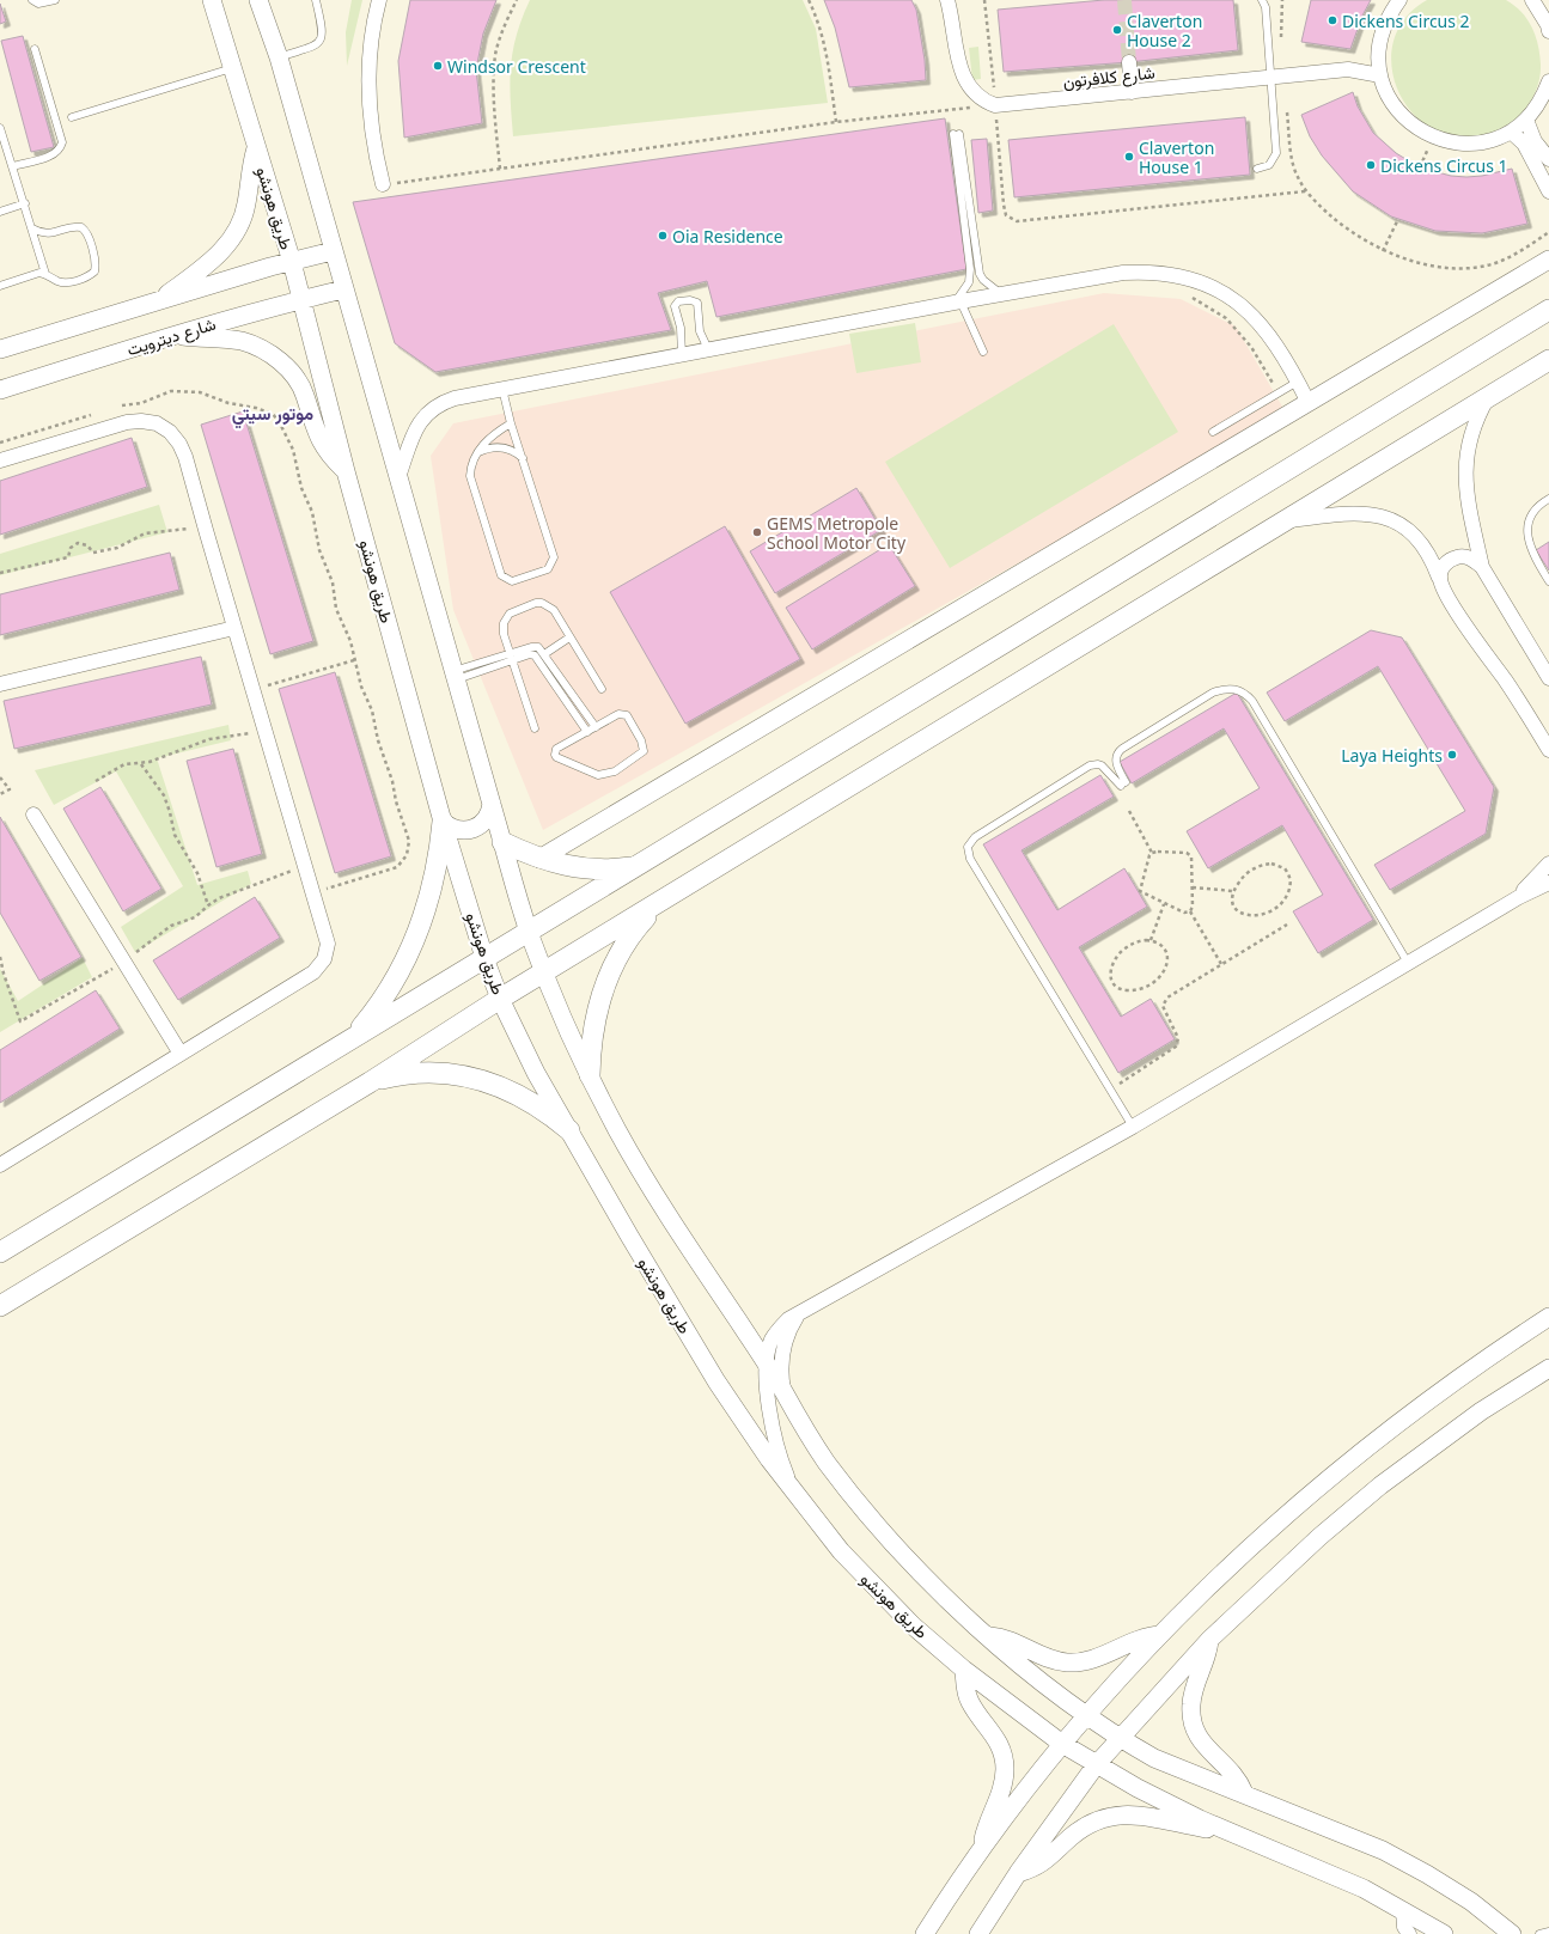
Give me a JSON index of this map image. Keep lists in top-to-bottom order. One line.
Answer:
{"streets":{"street":["شارع كلافرتون","طريق هونشو","شارع ديترويت"]},"crossings":[["طريق هونشو","شارع ديترويت"]],"districts":["موتور سيتي"],"places":["Dickens Circus 2","Claverton House 2","Windsor Crescent","Claverton House 1","Dickens Circus 1","Oia Residence","GEMS Metropole School Motor City","Laya Heights"]}
